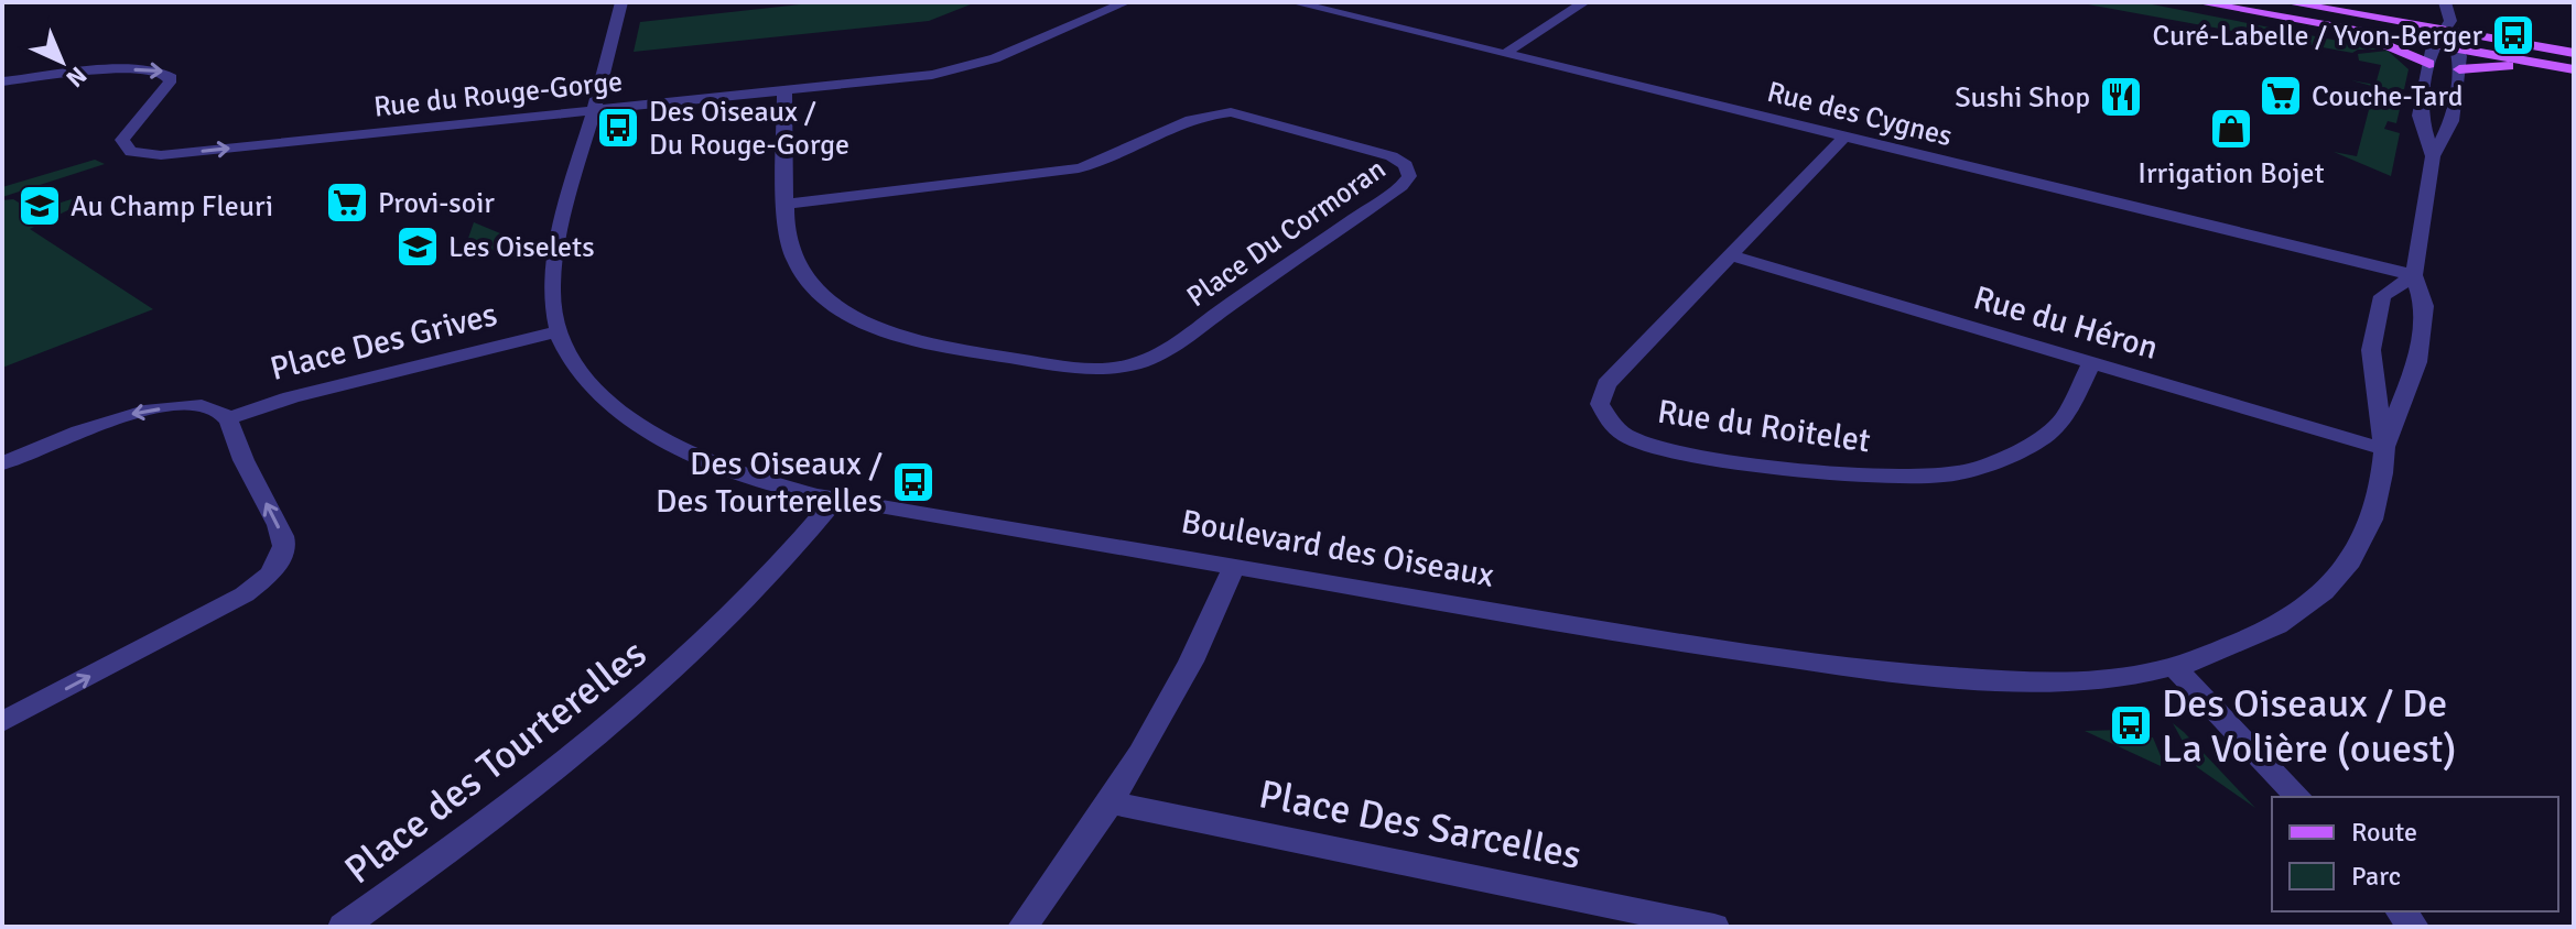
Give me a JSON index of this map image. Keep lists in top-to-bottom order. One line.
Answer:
{"streets":{"street":["Rue du Rouge-Gorge","Rue des Cygnes","Place Du Cormoran","Rue du Héron","Place Des Grives","Rue du Roitelet","Boulevard des Oiseaux","Place des Tourterelles","Place Des Sarcelles"]},"crossings":[["Rue du Rouge-Gorge","Place Du Cormoran"],["Rue des Cygnes","Rue du Roitelet"],["Rue des Cygnes","Boulevard des Oiseaux"],["Rue du Héron","Rue du Roitelet"],["Rue du Héron","Boulevard des Oiseaux"],["Place Des Grives","Boulevard des Oiseaux"],["Boulevard des Oiseaux","Place des Tourterelles"]],"one_way":["Rue du Rouge-Gorge"],"places":{"bus stop":["Curé-Labelle / Yvon-Berger","Des Oiseaux / Du Rouge-Gorge","Des Oiseaux / Des Tourterelles","Des Oiseaux / De La Volière (ouest)"],"supermarket":["Couche-Tard","Provi-soir"],"restaurant":["Sushi Shop"],"shop":["Irrigation Bojet"],"school or university":["Au Champ Fleuri","Les Oiselets"]},"legend":["Route","Parc"],"north":"bottom right"}
